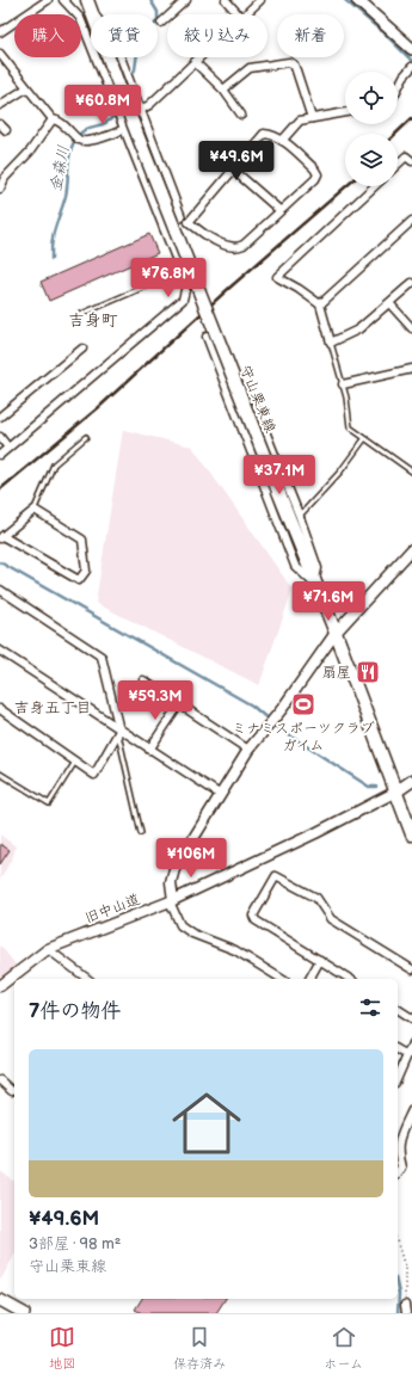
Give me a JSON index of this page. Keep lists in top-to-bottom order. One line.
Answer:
{"streets":{"main road":["守山栗東線"],"street":["旧中山道"]},"crossings":[["守山栗東線","旧中山道"]],"districts":["吉身町","吉身五丁目"],"water":["金森川"],"places":{"restaurant":["扇屋"],"sports":["ミナミスポーツクラブ ガイム"]},"page":{"chip":["購入","賃貸","絞り込み","新着"],"price":["¥60.8M","¥49.6M","¥76.8M","¥37.1M","¥71.6M","¥59.3M","¥106M"],"heading":"7件の物件","list":[{"name":"¥49.6M","note":"3部屋 · 98 m² · 守山栗東線"}],"tabs":["地図","保存済み","ホーム"]}}
